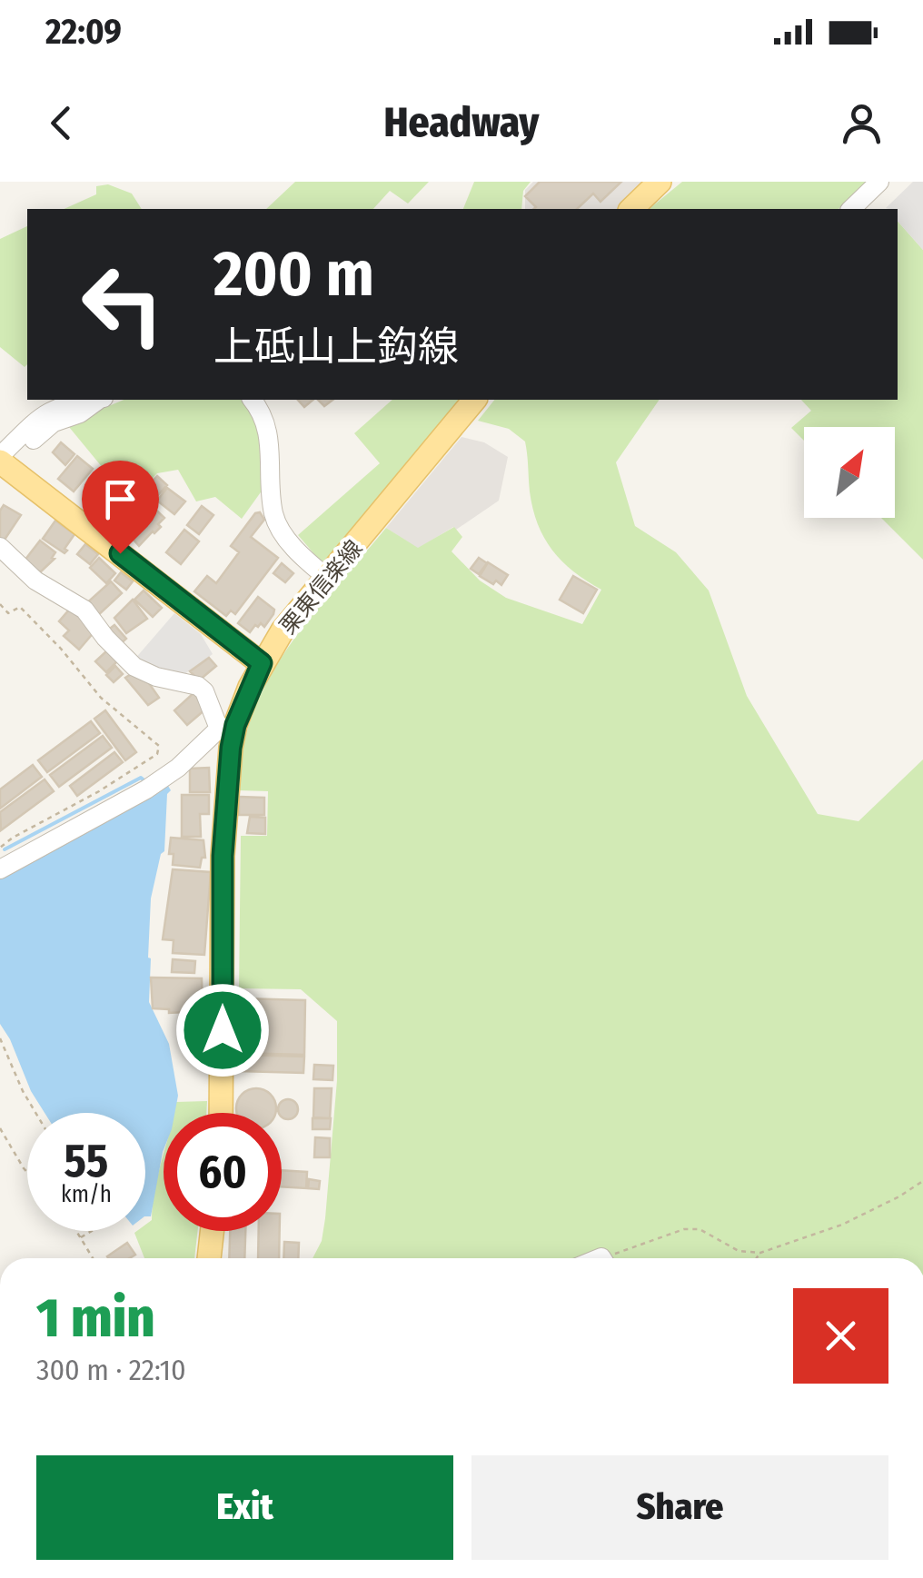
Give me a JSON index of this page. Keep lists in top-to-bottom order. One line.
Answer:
{"streets":{"main road":["栗東信楽線"]},"north":"top right","page":{"status":"22:09","header":"Headway","turn":["200 m","上砥山上鈎線"],"speed":"55 km/h","limit":"60","heading":["1 min","300 m · 22:10"],"buttons":["Exit","Share"]}}
